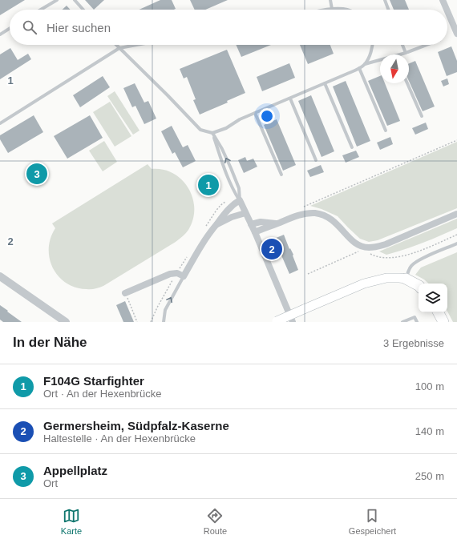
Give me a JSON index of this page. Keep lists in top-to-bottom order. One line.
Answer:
{"north":"bottom","page":{"search":"Hier suchen","pins":["3","1","2"],"heading":["In der Nähe","3 Ergebnisse"],"list":[{"mark":"1","name":"F104G Starfighter","note":"Ort · An der Hexenbrücke","value":"100 m"},{"mark":"2","name":"Germersheim, Südpfalz-Kaserne","note":"Haltestelle · An der Hexenbrücke","value":"140 m"},{"mark":"3","name":"Appellplatz","note":"Ort","value":"250 m"}],"nav":["Karte","Route","Gespeichert"]},"grid":{"rows":["1","2"]}}
